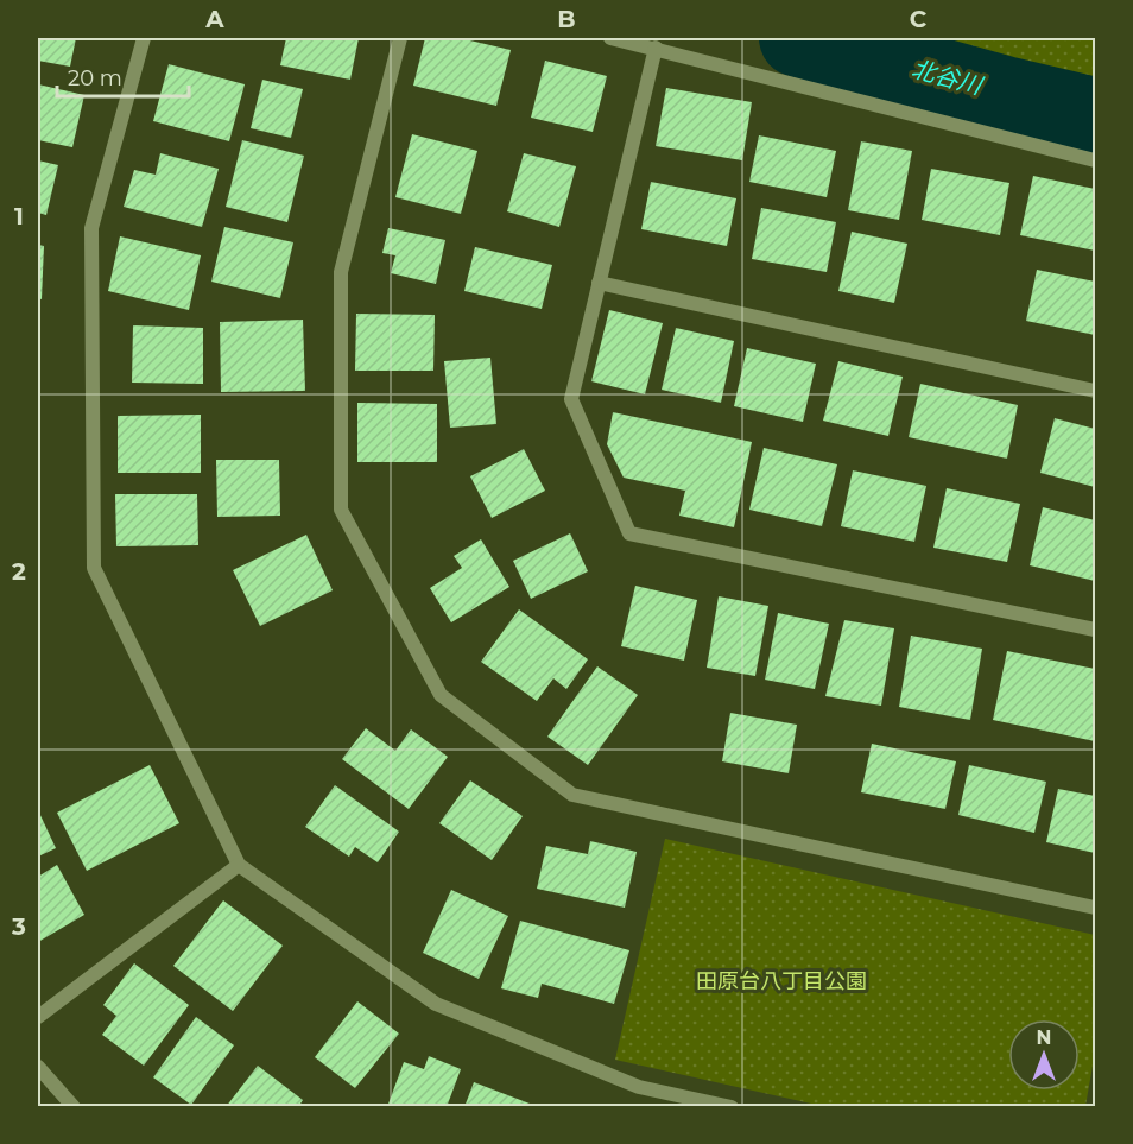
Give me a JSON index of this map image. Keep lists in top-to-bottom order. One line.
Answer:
{"water":["北谷川"],"parks":["田原台八丁目公園"],"scale_bar":"20 m","north":"top","grid":{"columns":["A","B","C"],"rows":["1","2","3"]}}
